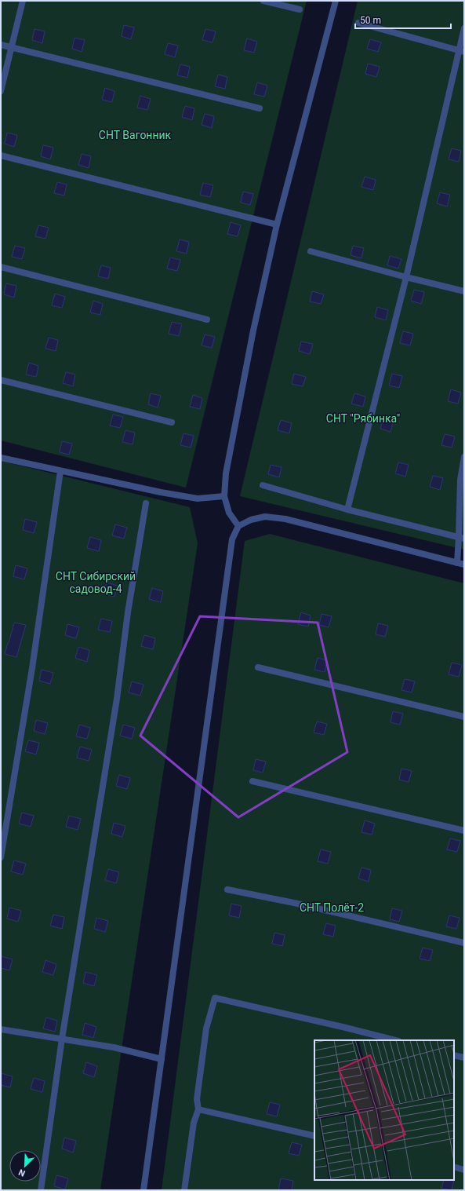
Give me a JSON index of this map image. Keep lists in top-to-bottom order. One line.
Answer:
{"parks":["СНТ Вагонник","СНТ \"Рябинка\"","СНТ Сибирский садовод-4","СНТ Полёт-2"],"scale_bar":"50 m","north":"bottom left"}
